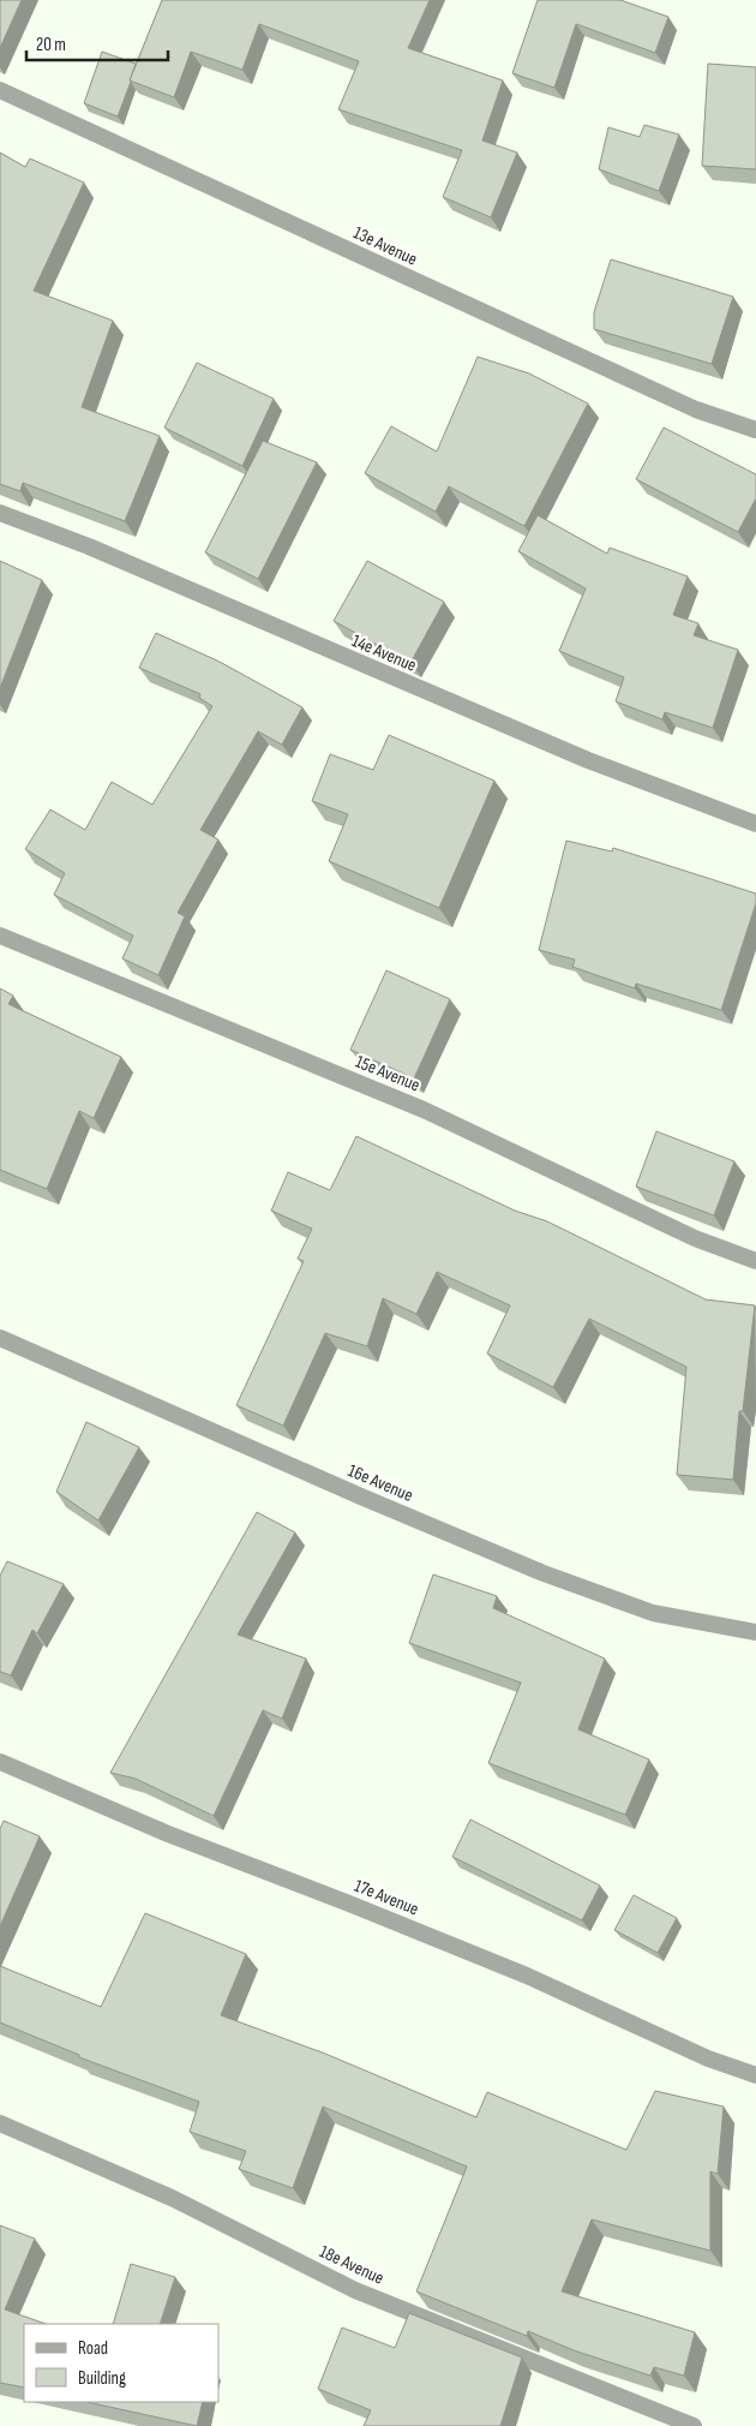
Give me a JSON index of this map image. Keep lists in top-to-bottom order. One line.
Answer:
{"streets":{"street":["13e Avenue","14e Avenue","15e Avenue","16e Avenue","17e Avenue","18e Avenue"]},"legend":["Road","Building"],"scale_bar":"20 m"}
